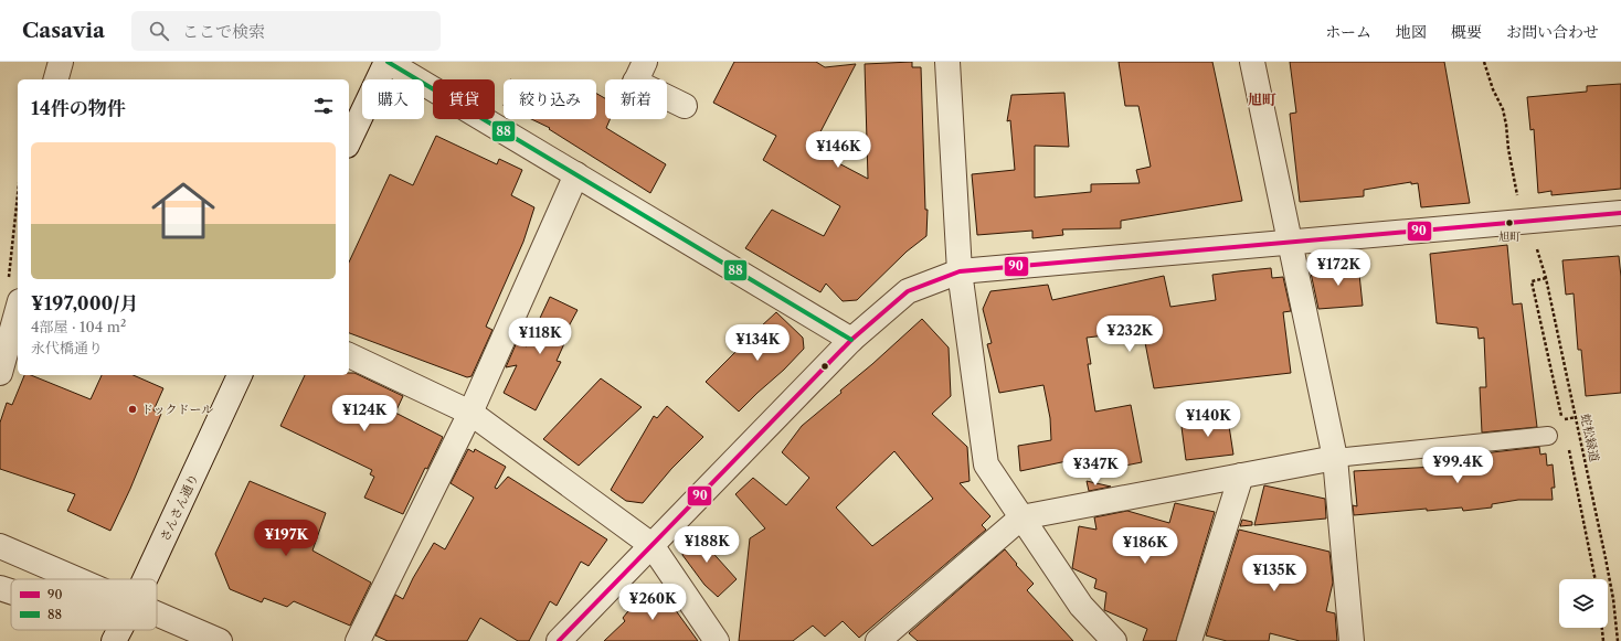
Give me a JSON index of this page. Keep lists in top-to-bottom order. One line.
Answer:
{"streets":{"street":["さんさん通り"],"path":["蛇松緑道"]},"districts":["旭町"],"places":["旭町","ドックドール"],"lines":["transit line 88","transit line 90"],"legend":["90","88"],"page":{"header":"Casavia","search":"ここで検索","nav":["ホーム","地図","概要","お問い合わせ"],"chip":["購入","賃貸","絞り込み","新着"],"heading":"14件の物件","price":["¥146K","¥172K","¥232K","¥118K","¥134K","¥124K","¥140K","¥99.4K","¥347K","¥197K","¥188K","¥186K","¥135K","¥260K"],"list":[{"name":"¥197,000/月","note":"4部屋 · 104 m² · 永代橋通り"}]}}
